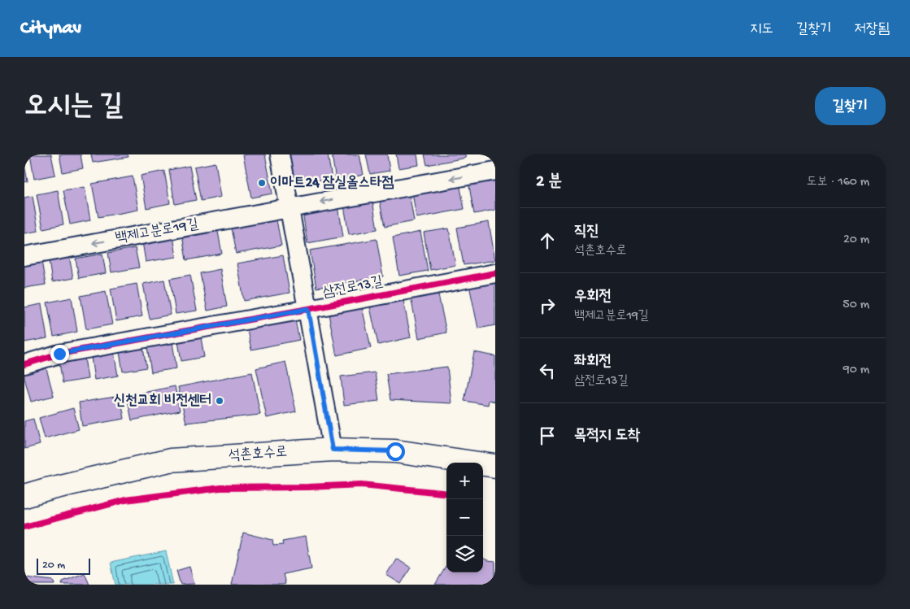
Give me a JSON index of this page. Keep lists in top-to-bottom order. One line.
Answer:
{"streets":{"street":["백제고분로19길","삼전로13길","석촌호수로"]},"one_way":["백제고분로19길"],"places":["이마트24 잠실올스타점","신천교회 비전센터"],"scale_bar":"20 m","page":{"header":"Citynav","nav":["지도","길찾기","저장됨"],"title":"오시는 길","buttons":"길찾기","heading":["2 분","도보 · 160 m"],"list":[["직진","석촌호수로","20 m"],["우회전","백제고분로19길","50 m"],["좌회전","삼전로13길","90 m"],"목적지 도착"],"map_buttons":["+","−"],"scale":"20 m"}}
